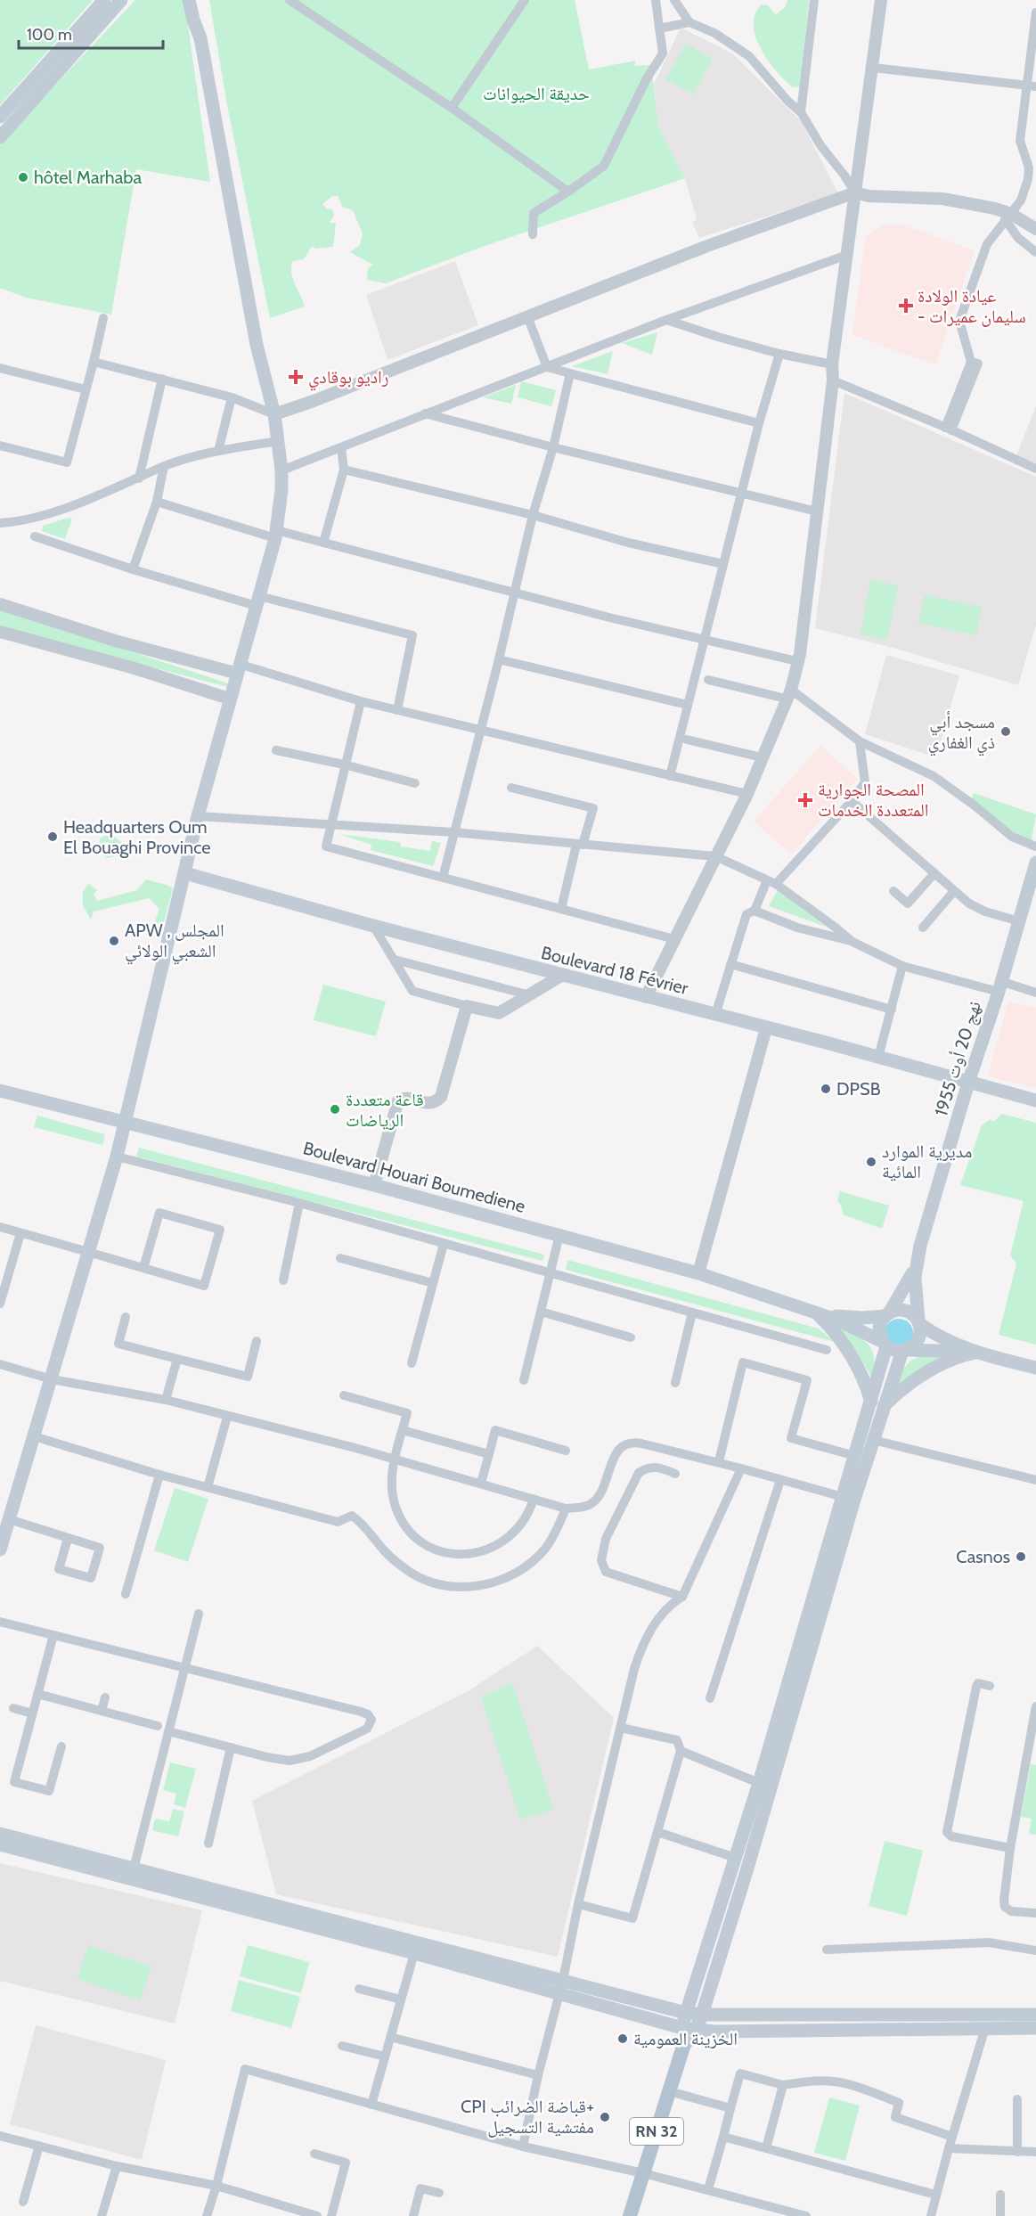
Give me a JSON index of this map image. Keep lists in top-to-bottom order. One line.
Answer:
{"streets":{"main road":["Boulevard 18 Février","نهج 20 أوت 1955","Boulevard Houari Boumediene","RN 32"]},"crossings":[["Boulevard 18 Février","نهج 20 أوت 1955"],["نهج 20 أوت 1955","Boulevard Houari Boumediene"]],"parks":["حديقة الحيوانات"],"places":{"other":["hôtel Marhaba","مسجد أبي ذي الغفاري","Headquarters Oum El Bouaghi Province","APW , المجلس الشعبي الولائي","DPSB","قاعة متعددة الرياضات","مديرية الموارد المائية","Casnos","الخزينة العمومية","CPI قباضة الضرائب+ مفتشية التسجيل"],"health":["عيادة الولادة - سليمان عميرات","راديو بوقادي","المصحة الجوارية المتعددة الخدمات"]},"scale_bar":"100 m"}
